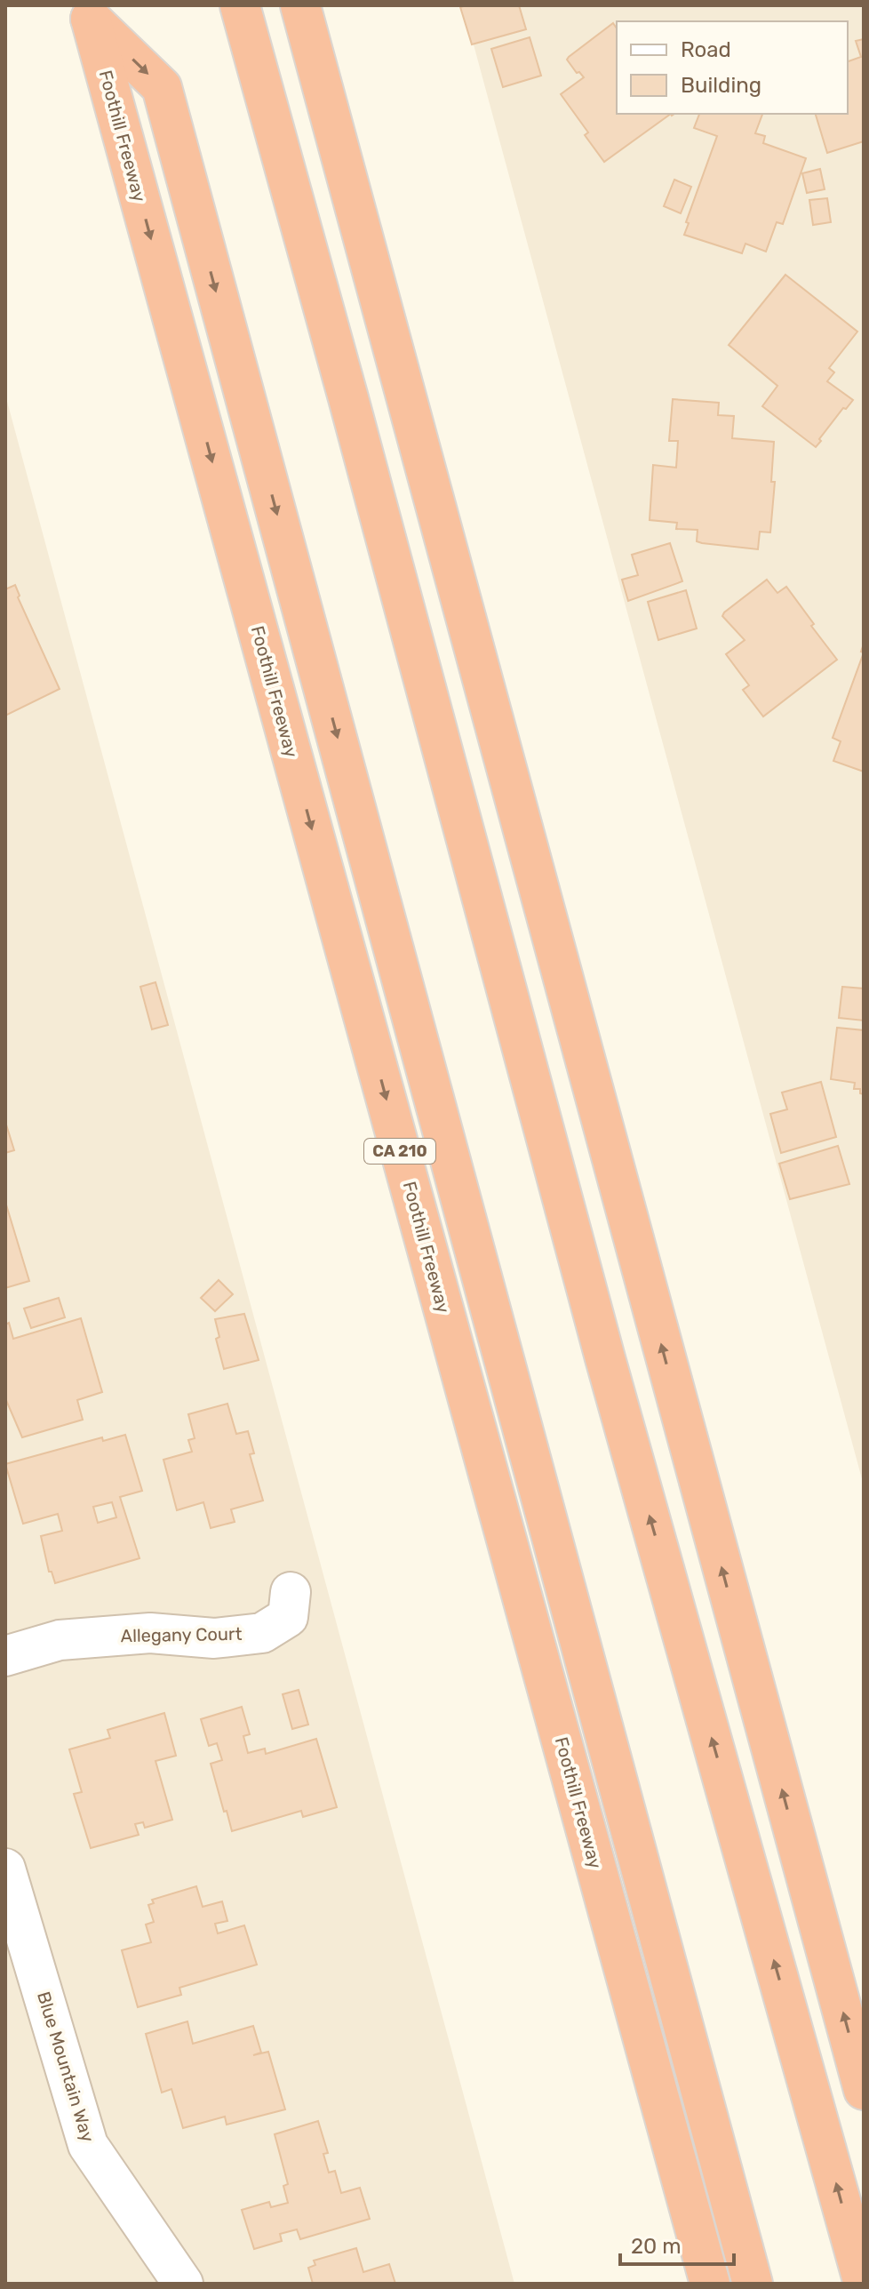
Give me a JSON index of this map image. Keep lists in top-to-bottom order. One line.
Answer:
{"streets":{"highway":["Foothill Freeway","CA 210"],"street":["Allegany Court","Blue Mountain Way"]},"legend":["Road","Building"],"scale_bar":"20 m"}
